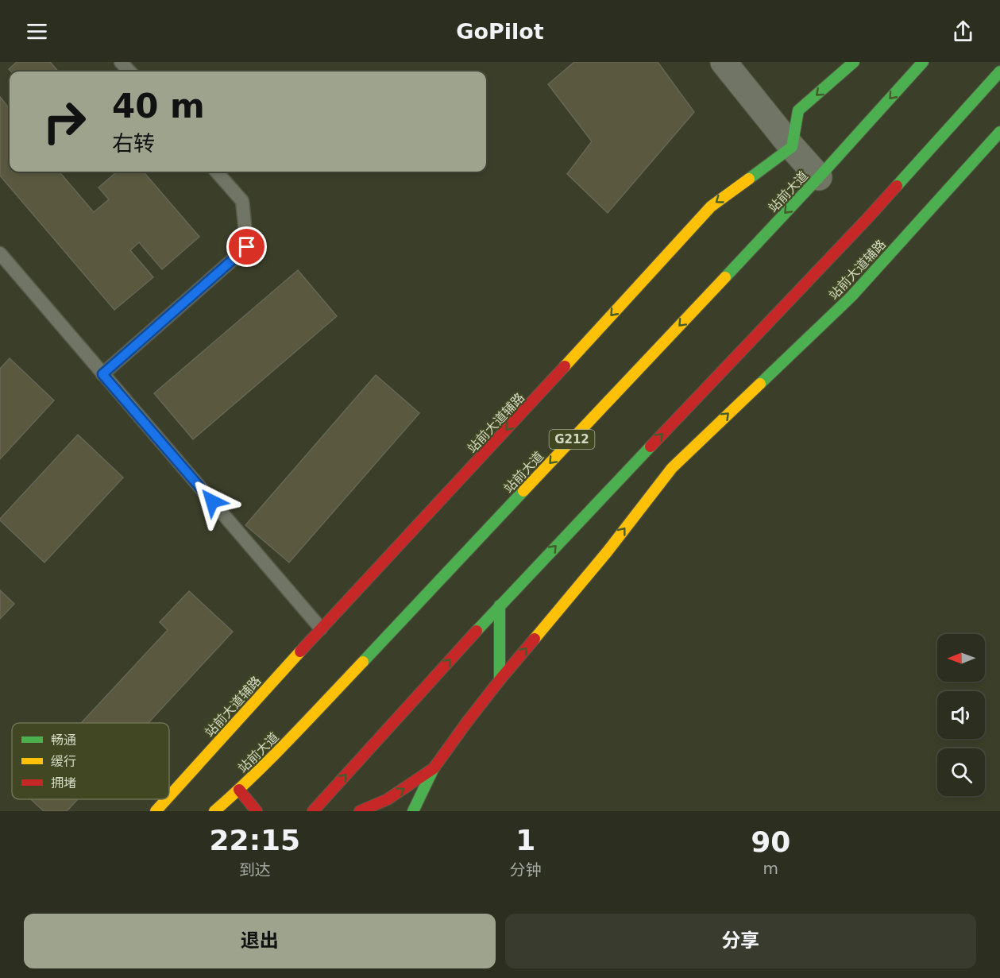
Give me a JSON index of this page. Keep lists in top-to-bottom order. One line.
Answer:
{"streets":{"main road":["站前大道","站前大道辅路","G212"]},"legend":["畅通","缓行","拥堵"],"north":"left","page":{"header":"GoPilot","turn":["40 m","右转"],"eta":["22:15","到达","1","分钟","90","m"],"buttons":["退出","分享"]}}
